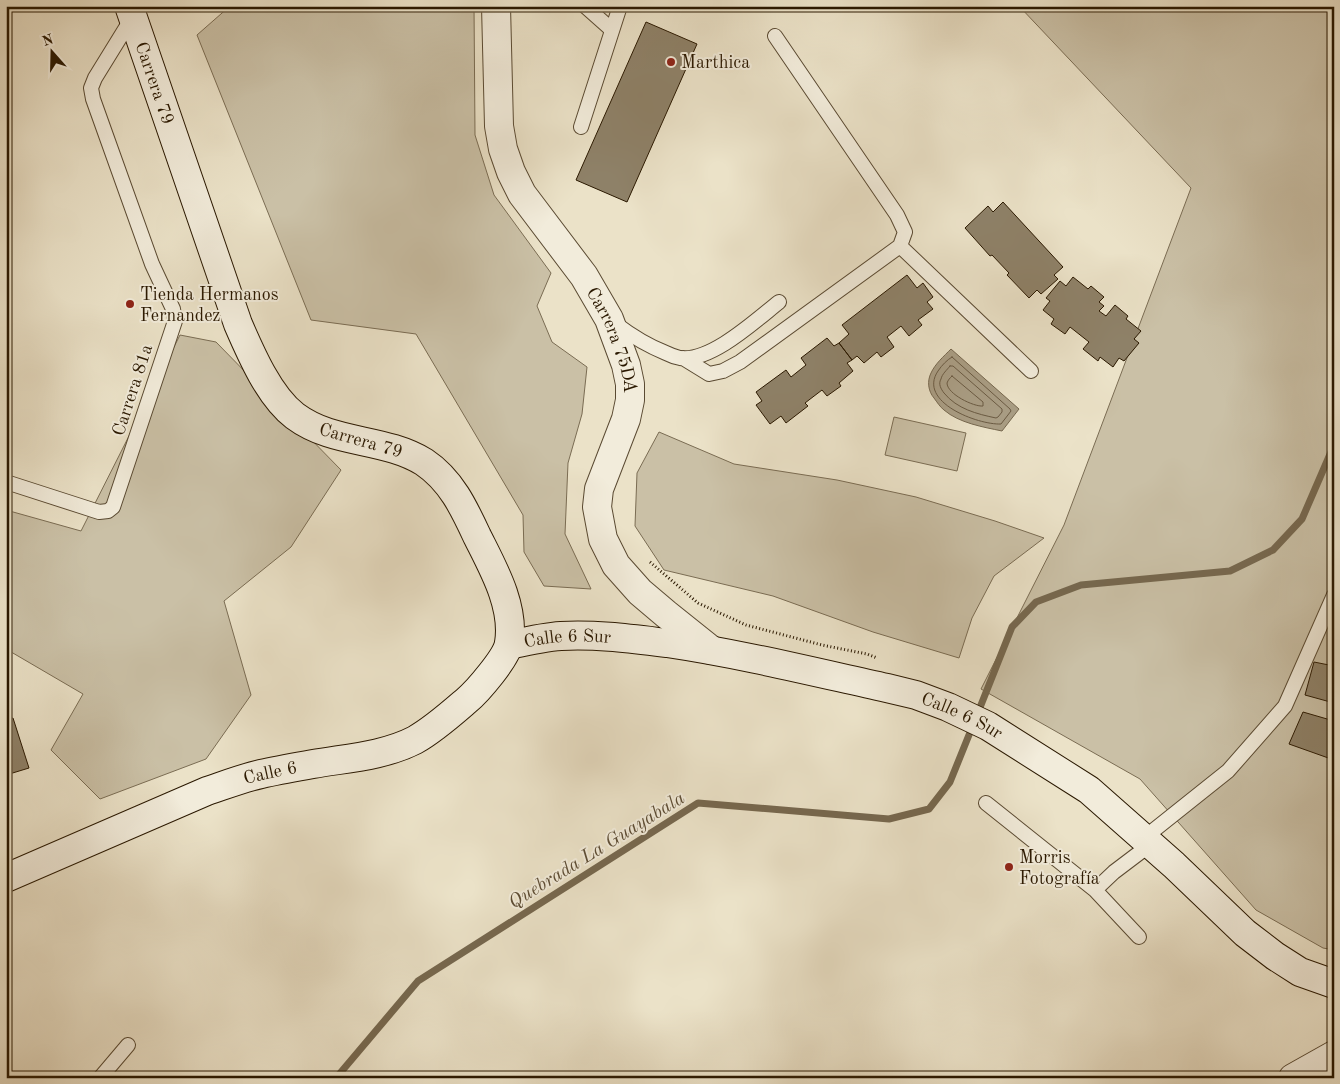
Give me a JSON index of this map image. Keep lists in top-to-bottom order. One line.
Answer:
{"streets":{"main road":["Carrera 79","Carrera 75DA","Calle 6 Sur","Calle 6"],"lane":["Carrera 81a"]},"crossings":[["Carrera 79","Carrera 81a"],["Carrera 79","Calle 6 Sur"],["Carrera 79","Calle 6"],["Carrera 75DA","Calle 6 Sur"],["Calle 6 Sur","Calle 6"]],"water":["Quebrada La Guayabala"],"places":["Marthica","Tienda Hermanos Fernandez","Morris Fotografía"],"north":"top"}
